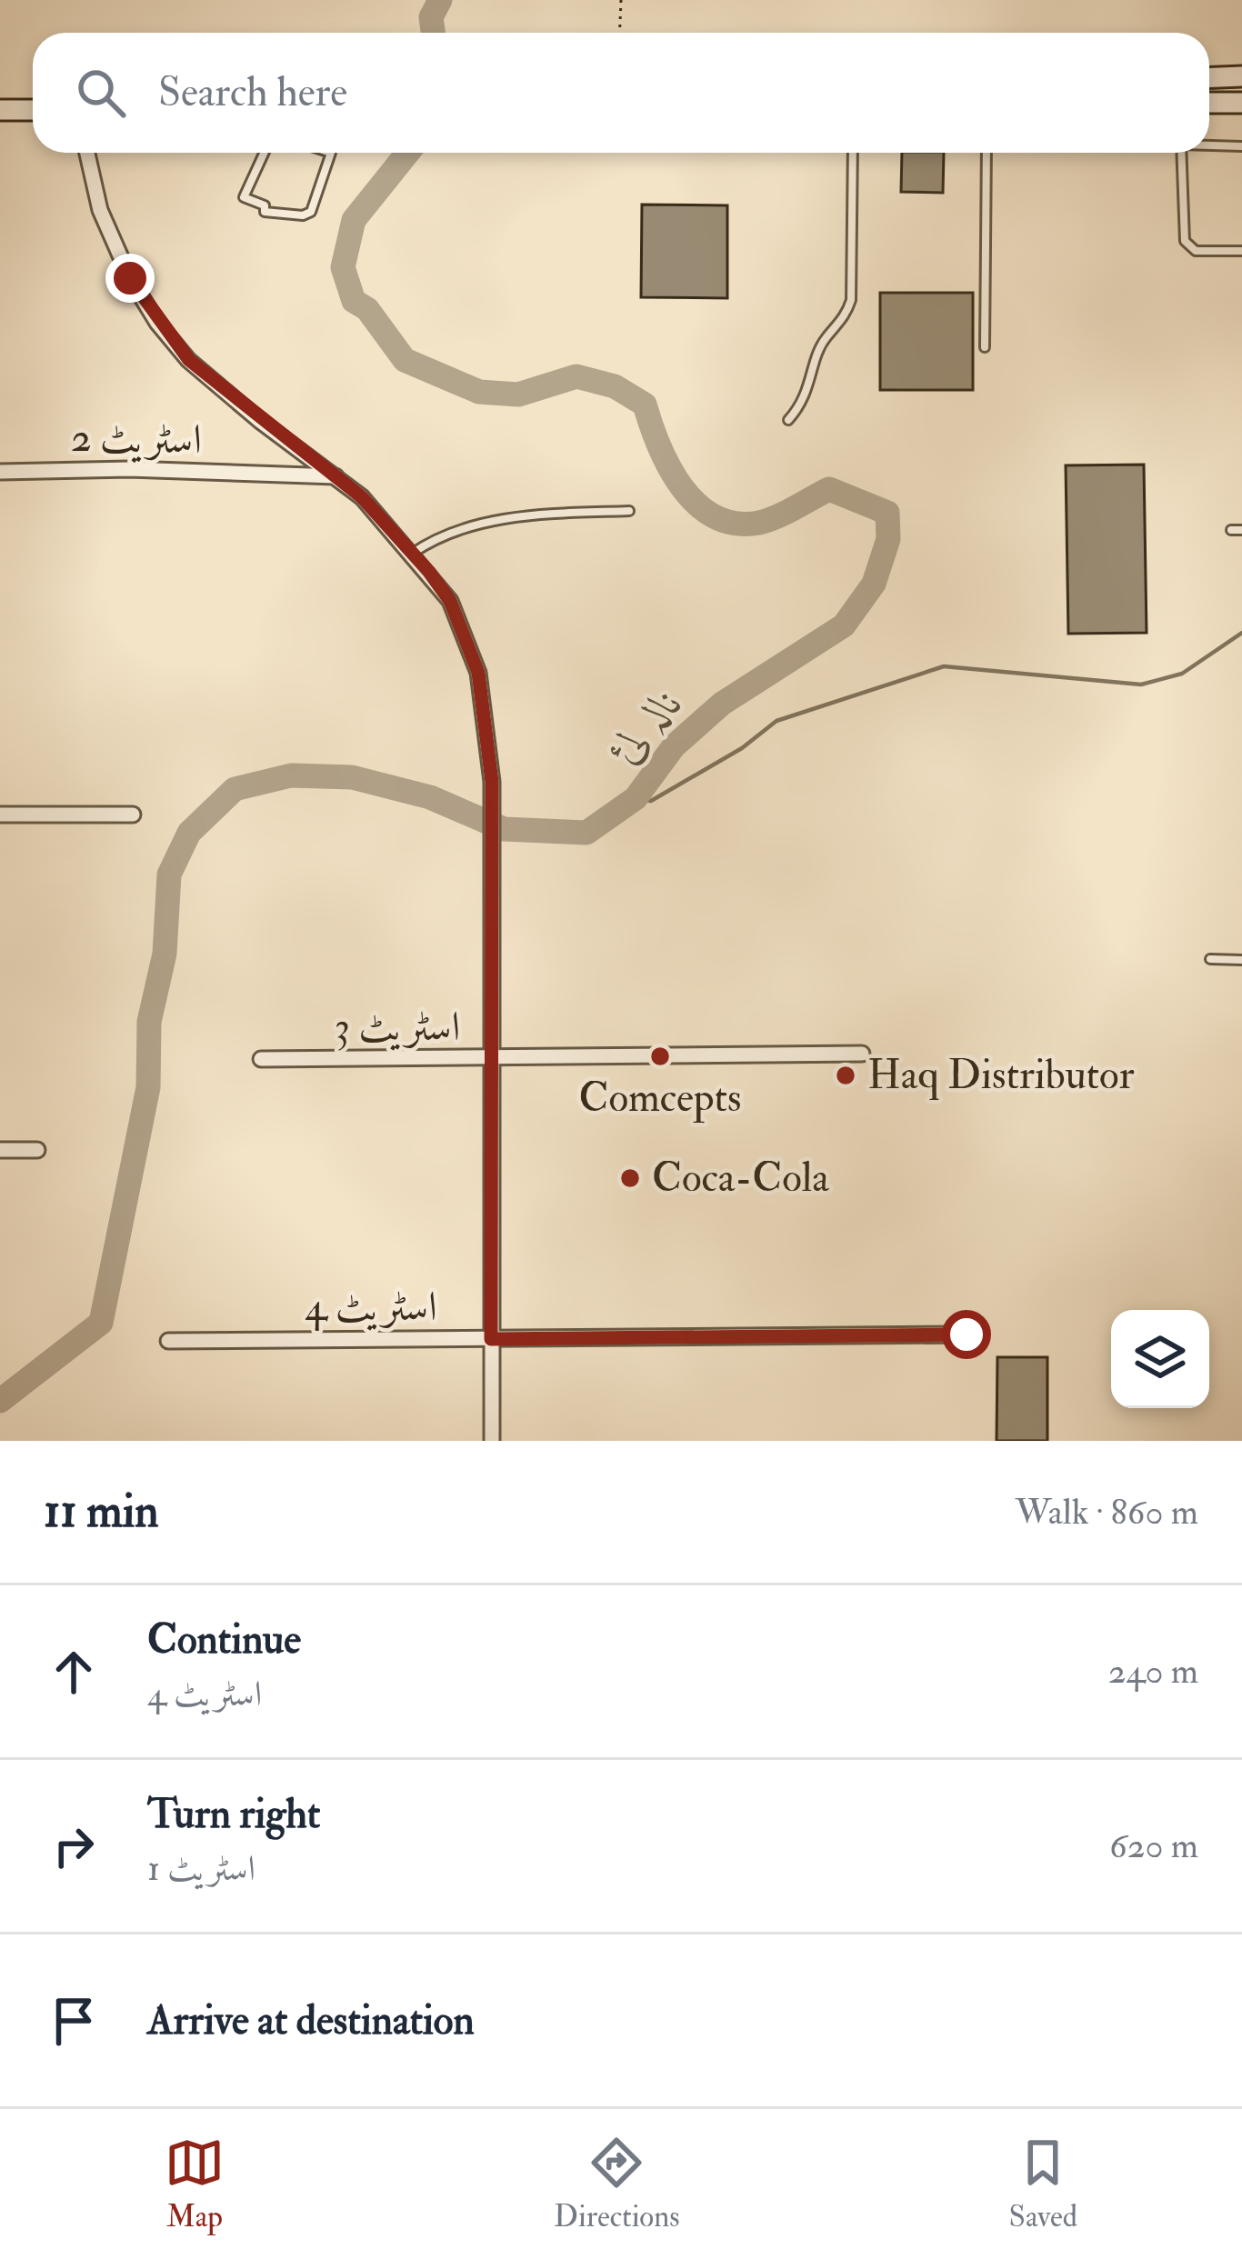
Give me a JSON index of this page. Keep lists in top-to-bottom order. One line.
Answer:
{"streets":{"street":["اسٹریٹ 2","اسٹریٹ 3","اسٹریٹ 4"]},"water":["نالہ لئ"],"places":["Comcepts","Haq Distributor","Coca-Cola"],"page":{"search":"Search here","heading":["11 min","Walk · 860 m"],"list":[["Continue","اسٹریٹ 4","240 m"],["Turn right","اسٹریٹ 1","620 m"],"Arrive at destination"],"nav":["Map","Directions","Saved"]}}
